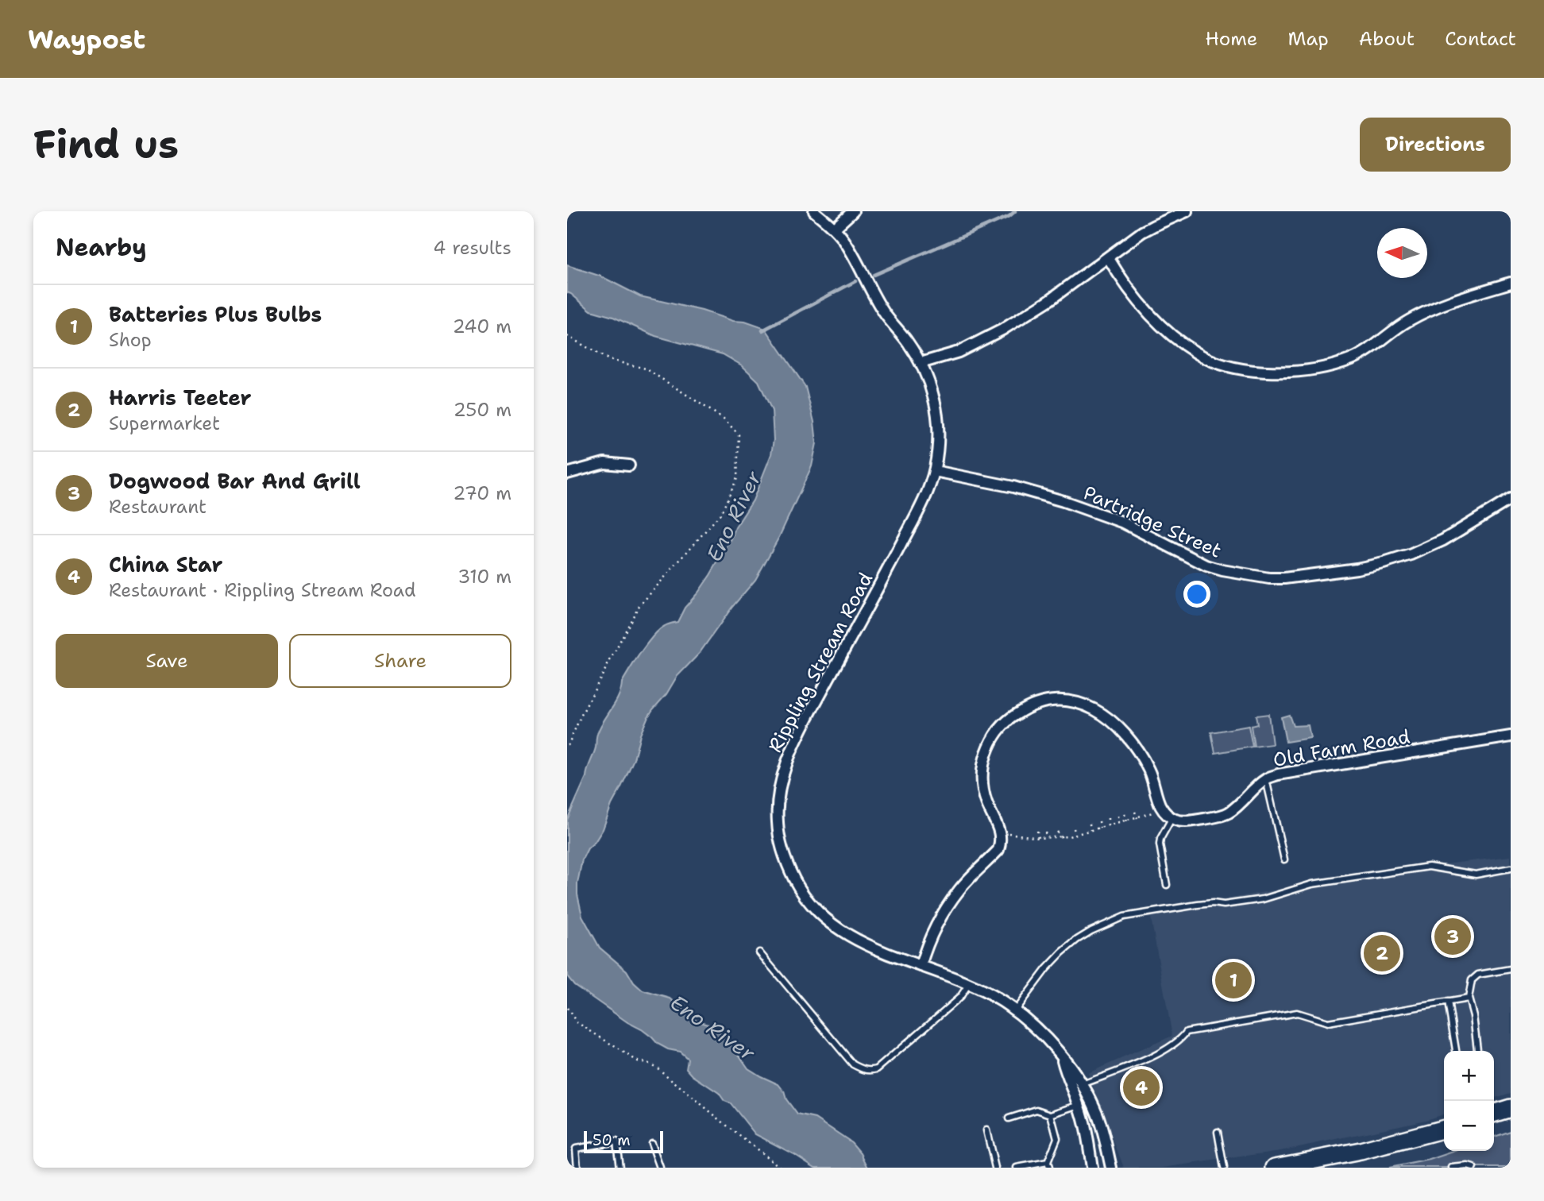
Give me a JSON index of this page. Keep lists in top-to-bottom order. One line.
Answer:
{"streets":{"street":["Partridge Street","Rippling Stream Road","Old Farm Road"]},"crossings":[["Partridge Street","Rippling Stream Road"]],"water":["Eno River"],"scale_bar":"50 m","north":"left","page":{"header":"Waypost","nav":["Home","Map","About","Contact"],"buttons":["Directions",["Save","Share"]],"title":"Find us","heading":["Nearby","4 results"],"list":[{"mark":"1","name":"Batteries Plus Bulbs","note":"Shop","value":"240 m"},{"mark":"2","name":"Harris Teeter","note":"Supermarket","value":"250 m"},{"mark":"3","name":"Dogwood Bar And Grill","note":"Restaurant","value":"270 m"},{"mark":"4","name":"China Star","note":"Restaurant · Rippling Stream Road","value":"310 m"}],"pins":["3","2","1","4"],"map_buttons":["+","−"],"scale":"50 m"}}
